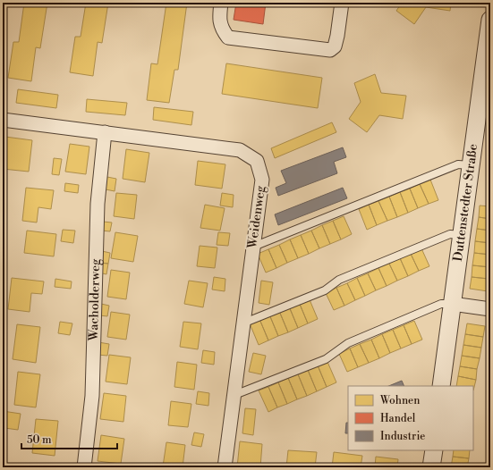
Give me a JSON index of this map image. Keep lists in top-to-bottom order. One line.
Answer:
{"streets":{"street":["Duttenstedter Straße","Weidenweg","Wacholderweg"]},"crossings":[["Weidenweg","Wacholderweg"]],"legend":["Wohnen","Handel","Industrie"],"scale_bar":"50 m"}
